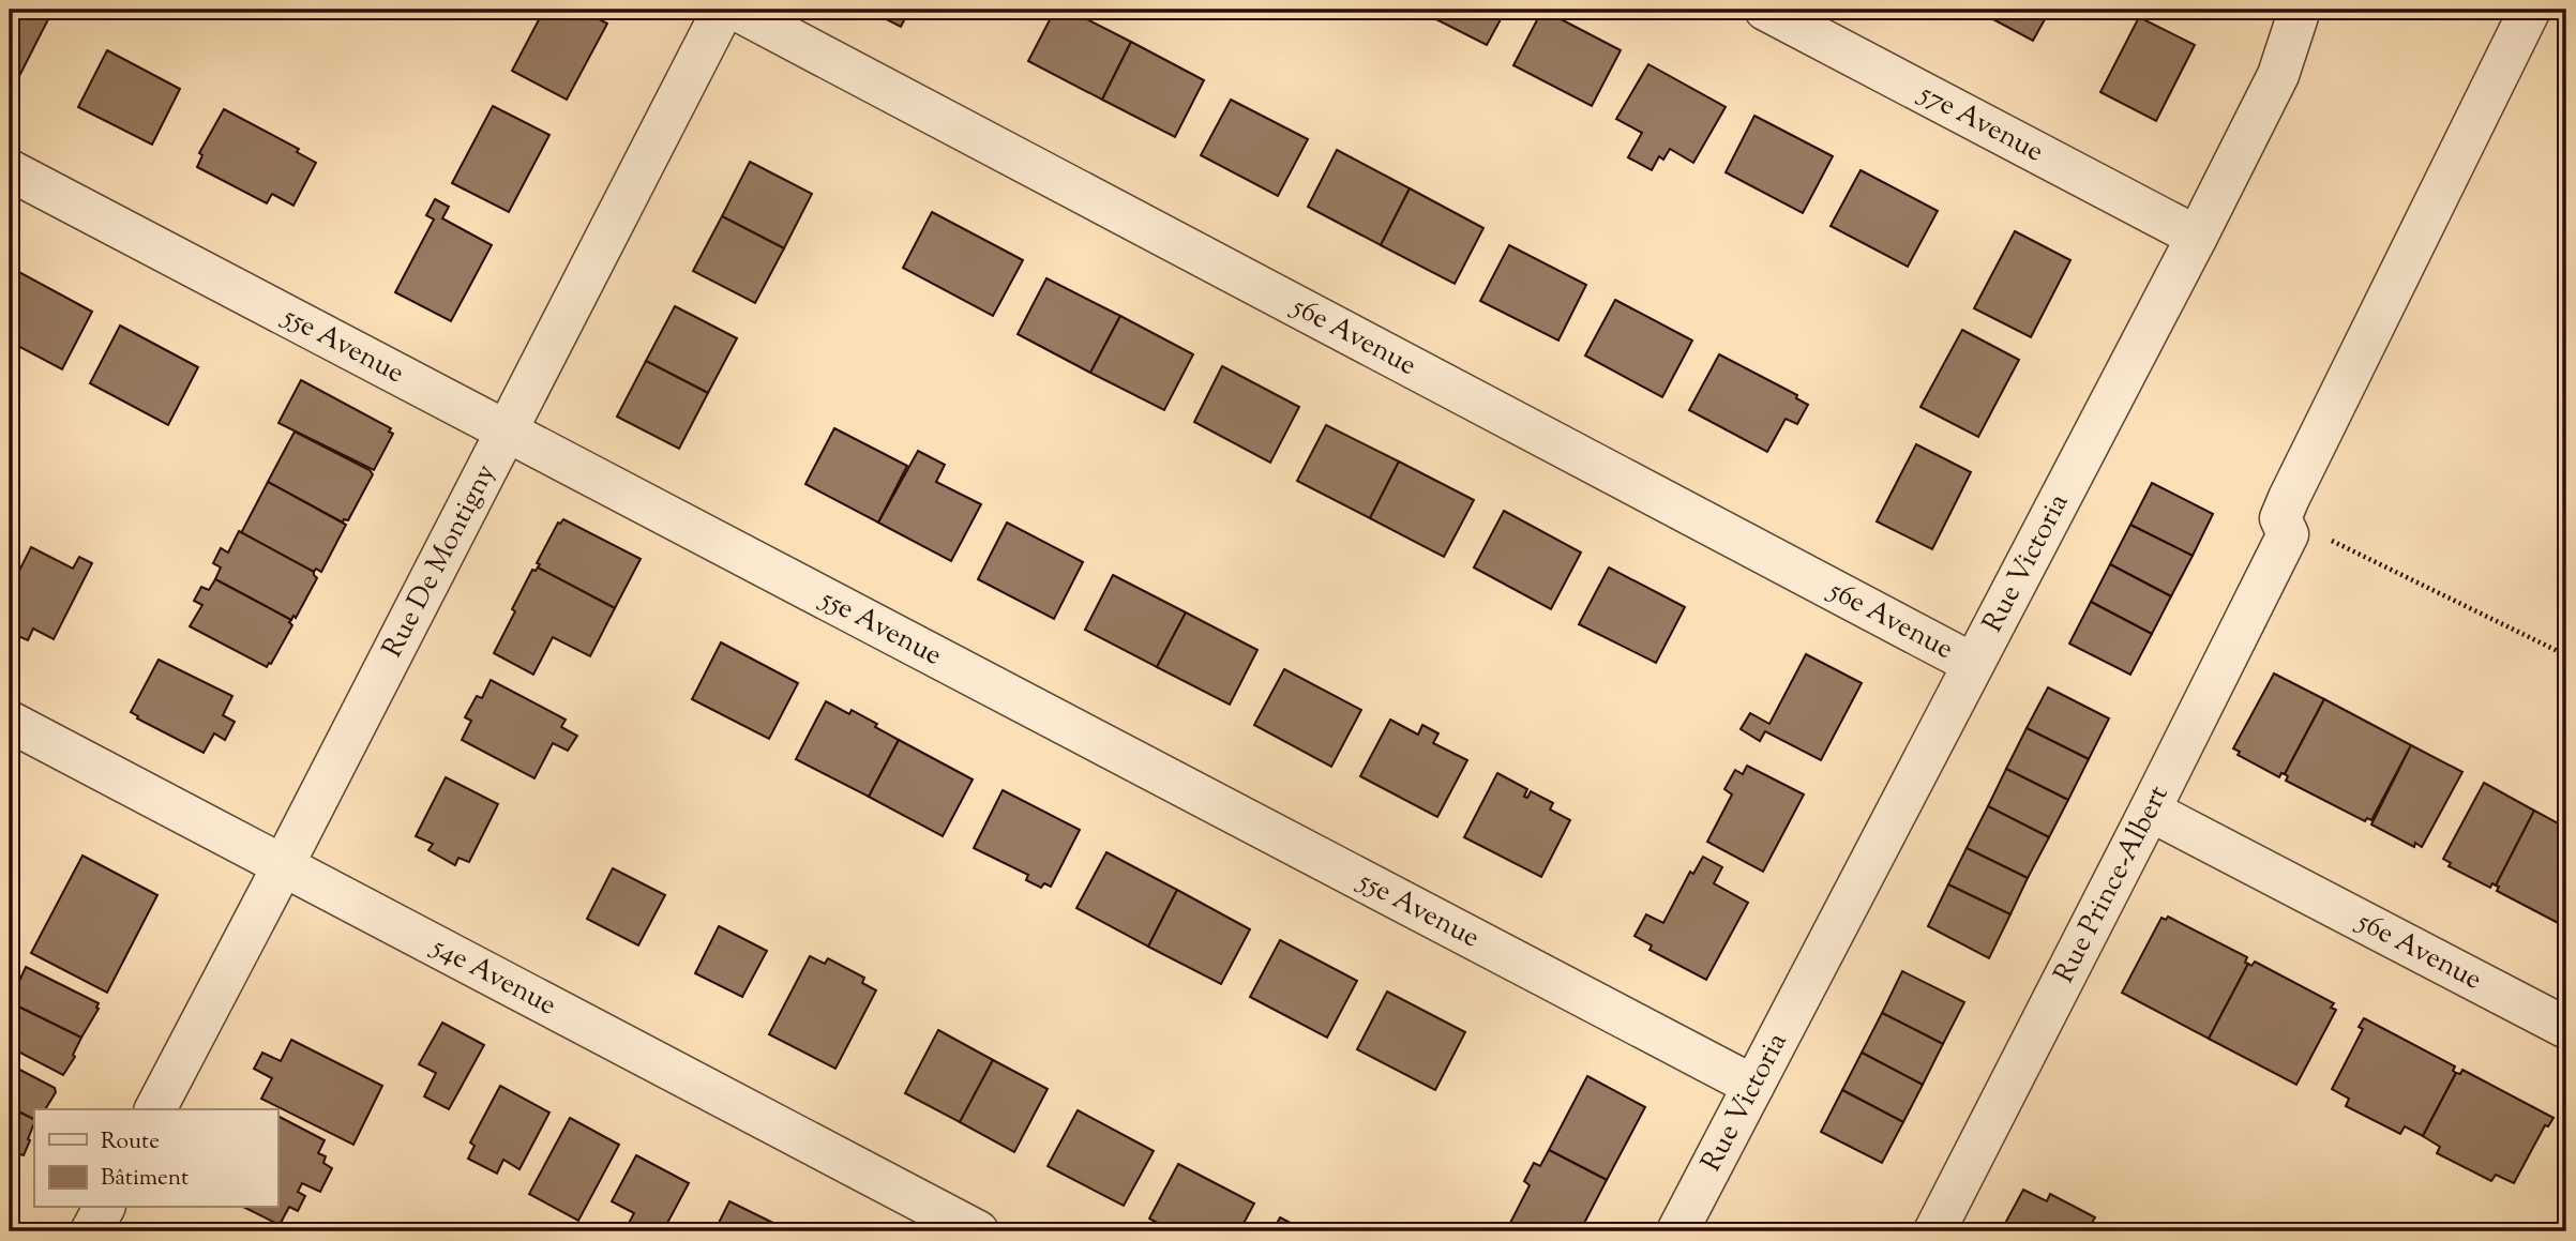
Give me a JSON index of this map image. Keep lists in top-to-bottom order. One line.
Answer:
{"streets":{"street":["57e Avenue","56e Avenue","55e Avenue","Rue De Montigny","Rue Victoria","Rue Prince-Albert","54e Avenue"]},"crossings":[["57e Avenue","Rue Victoria"],["56e Avenue","Rue Victoria"],["56e Avenue","Rue Prince-Albert"],["55e Avenue","Rue De Montigny"],["55e Avenue","Rue Victoria"],["Rue De Montigny","54e Avenue"]],"legend":["Route","Bâtiment"]}
